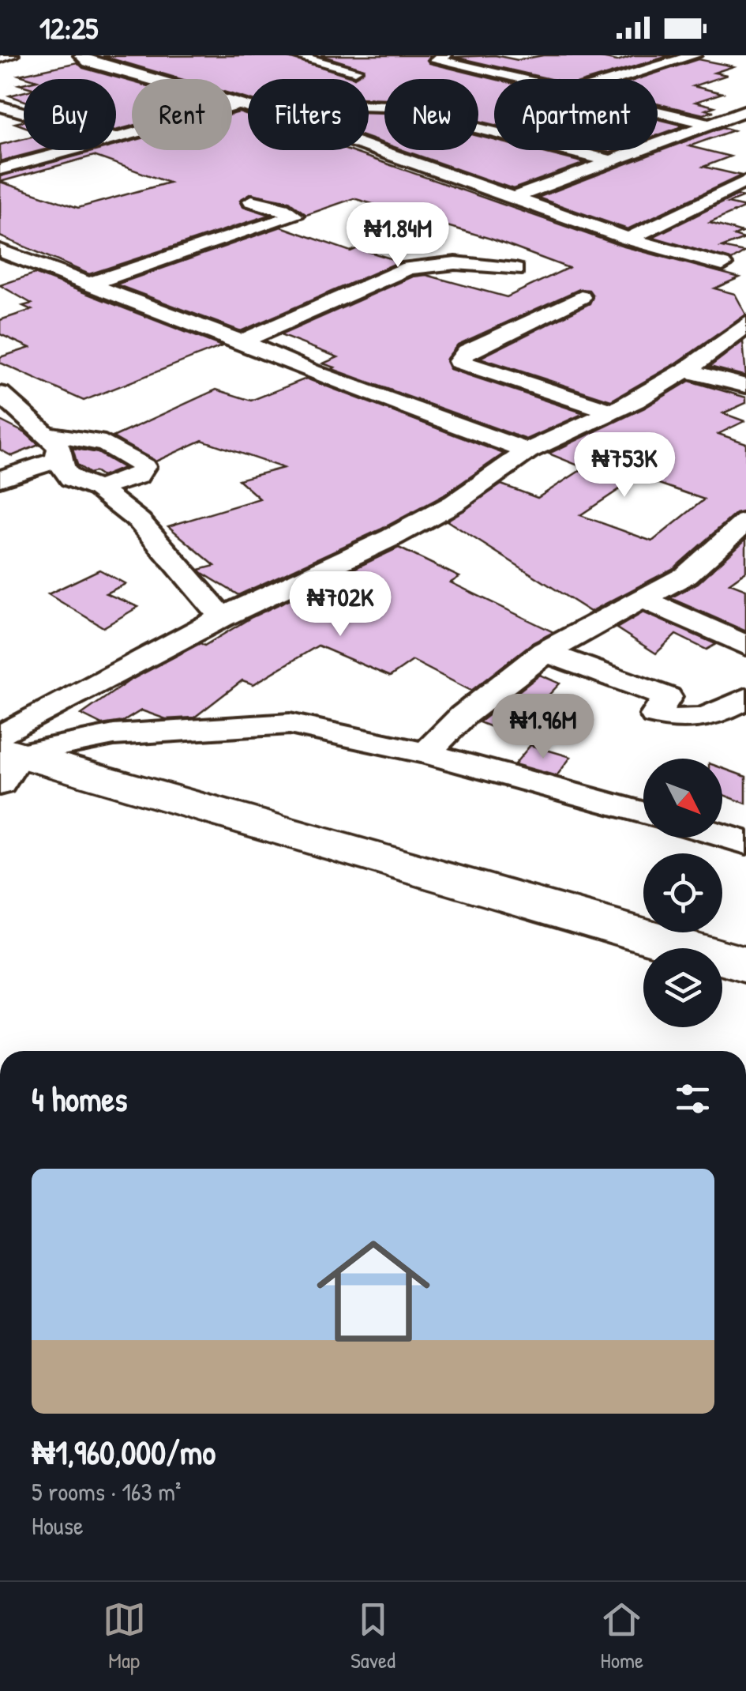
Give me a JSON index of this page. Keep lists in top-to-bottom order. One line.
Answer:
{"north":"bottom right","page":{"status":"12:25","chip":["Buy","Rent","Filters","New","Apartment"],"price":["₦1.84M","₦753K","₦702K","₦1.96M"],"heading":"4 homes","list":[{"name":"₦1,960,000/mo","note":"5 rooms · 163 m² · House"}],"tabs":["Map","Saved","Home"]}}
